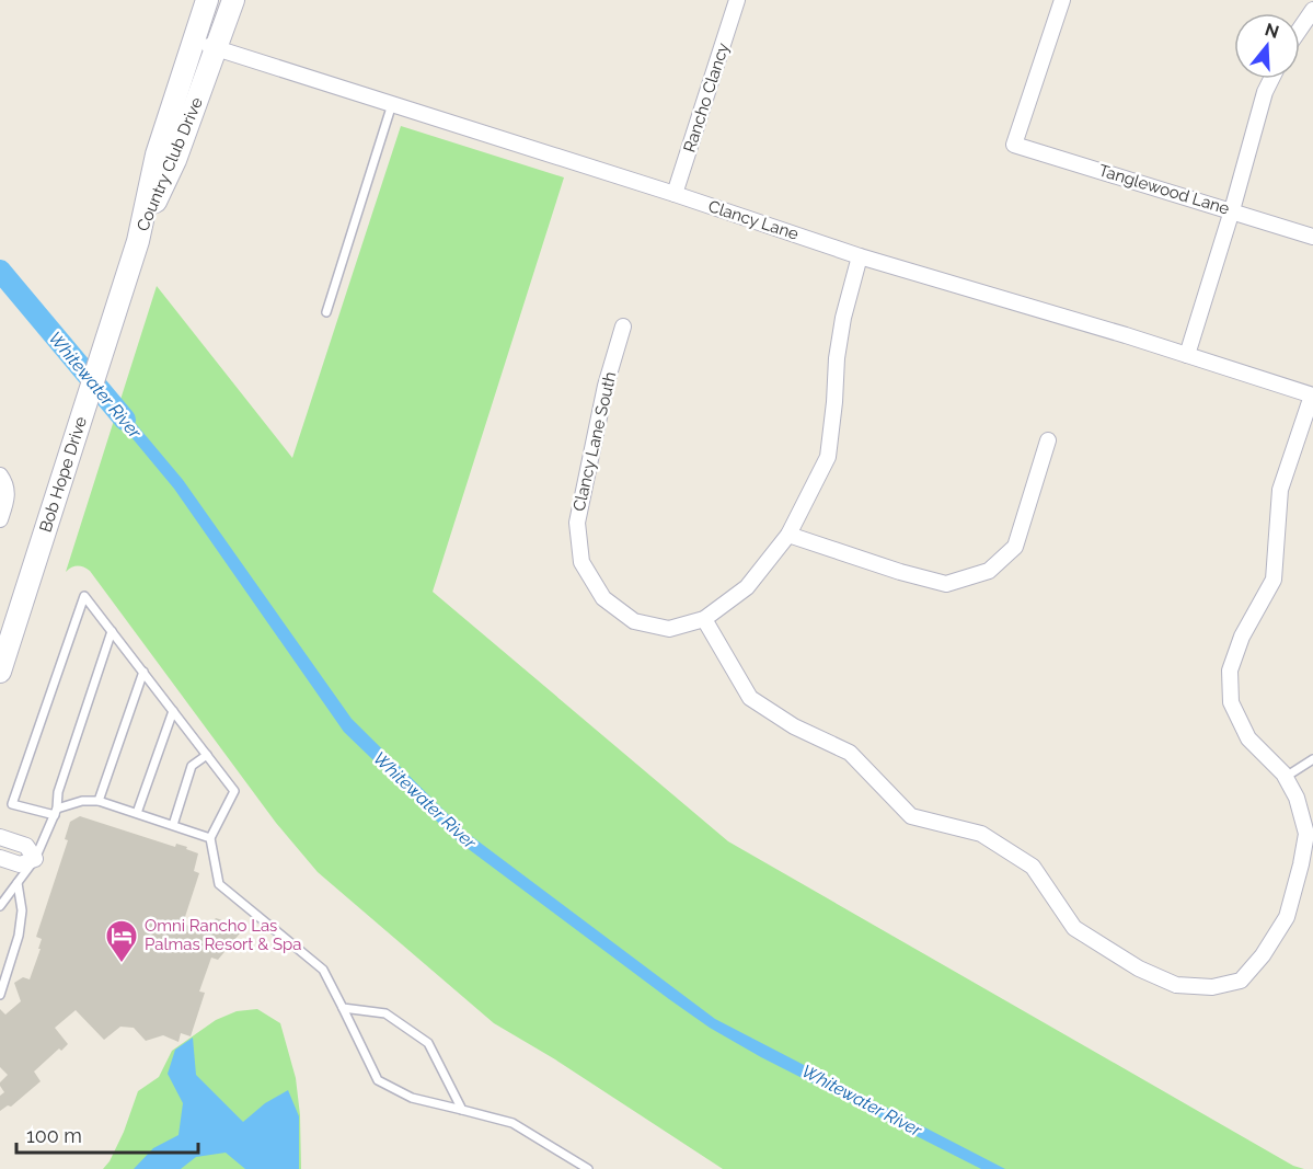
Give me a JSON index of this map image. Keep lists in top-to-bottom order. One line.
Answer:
{"streets":{"main road":["Country Club Drive","Bob Hope Drive"],"street":["Rancho Clancy","Tanglewood Lane","Clancy Lane","Clancy Lane South"]},"crossings":[["Rancho Clancy","Clancy Lane"],["Country Club Drive","Clancy Lane"],["Country Club Drive","Bob Hope Drive"],["Clancy Lane","Clancy Lane South"]],"water":["Whitewater River"],"places":{"hotel":["Omni Rancho Las Palmas Resort & Spa"]},"scale_bar":"100 m","north":"top"}
